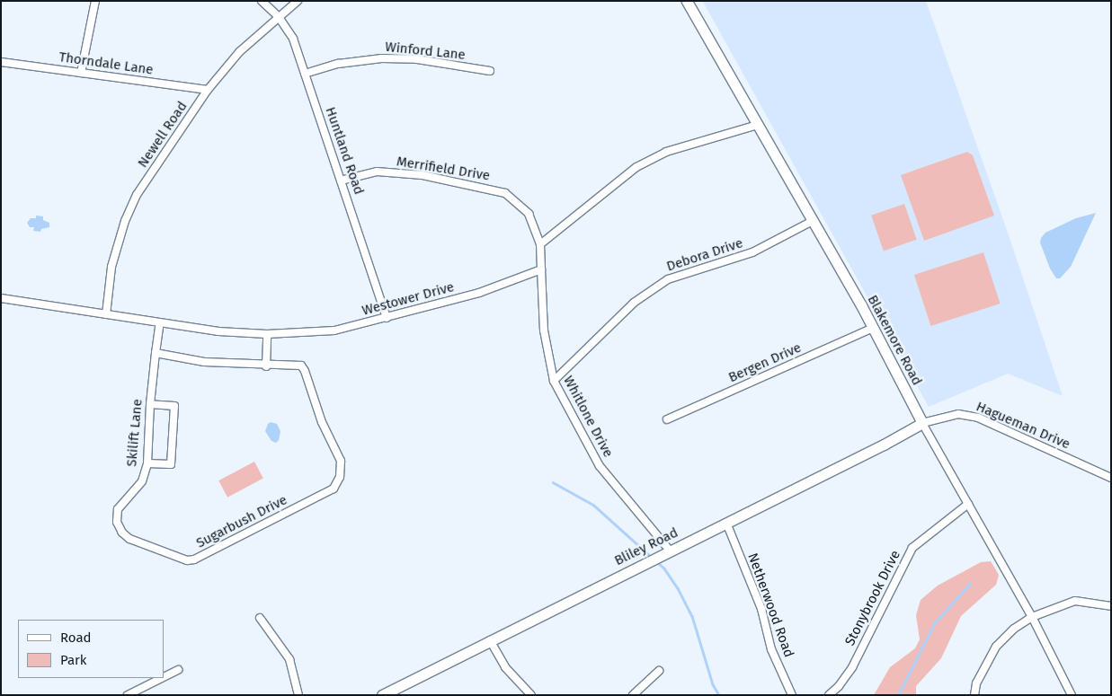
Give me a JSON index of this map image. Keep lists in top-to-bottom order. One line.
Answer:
{"streets":{"street":["Winford Lane","Thorndale Lane","Newell Road","Huntland Road","Merrifield Drive","Debora Drive","Westower Drive","Blakemore Road","Bergen Drive","Whitlone Drive","Hagueman Drive","Skilift Lane","Sugarbush Drive","Bliley Road","Stonybrook Drive","Netherwood Road"]},"crossings":[["Winford Lane","Huntland Road"],["Thorndale Lane","Newell Road"],["Newell Road","Huntland Road"],["Newell Road","Westower Drive"],["Huntland Road","Merrifield Drive"],["Huntland Road","Westower Drive"],["Debora Drive","Blakemore Road"],["Debora Drive","Whitlone Drive"],["Westower Drive","Whitlone Drive"],["Westower Drive","Skilift Lane"],["Blakemore Road","Bergen Drive"],["Blakemore Road","Hagueman Drive"],["Blakemore Road","Bliley Road"],["Blakemore Road","Stonybrook Drive"],["Whitlone Drive","Bliley Road"],["Hagueman Drive","Bliley Road"],["Skilift Lane","Sugarbush Drive"],["Bliley Road","Netherwood Road"]],"legend":["Road","Park"]}
